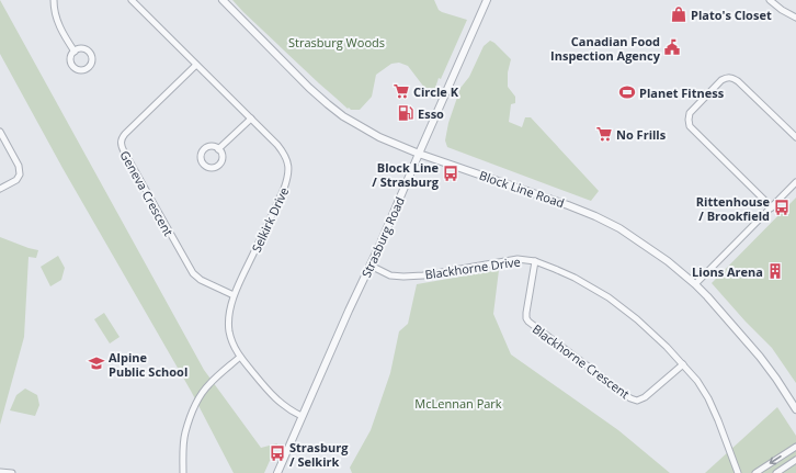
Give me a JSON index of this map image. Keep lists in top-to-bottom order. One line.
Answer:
{"streets":{"street":["Block Line Road","Geneva Crescent","Selkirk Drive","Strasburg Road","Blackhorne Drive","Blackhorne Crescent"]},"crossings":[["Block Line Road","Strasburg Road"],["Geneva Crescent","Selkirk Drive"],["Selkirk Drive","Strasburg Road"],["Strasburg Road","Blackhorne Drive"],["Blackhorne Drive","Blackhorne Crescent"]],"parks":["Strasburg Woods","McLennan Park"],"places":{"shop":["Plato's Closet"],"public building":["Canadian Food Inspection Agency"],"supermarket":["Circle K","No Frills"],"sports":["Planet Fitness"],"fuel station":["Esso"],"bus stop":["Block Line / Strasburg","Rittenhouse / Brookfield","Strasburg / Selkirk"],"building":["Lions Arena"],"school or university":["Alpine Public School"]}}
